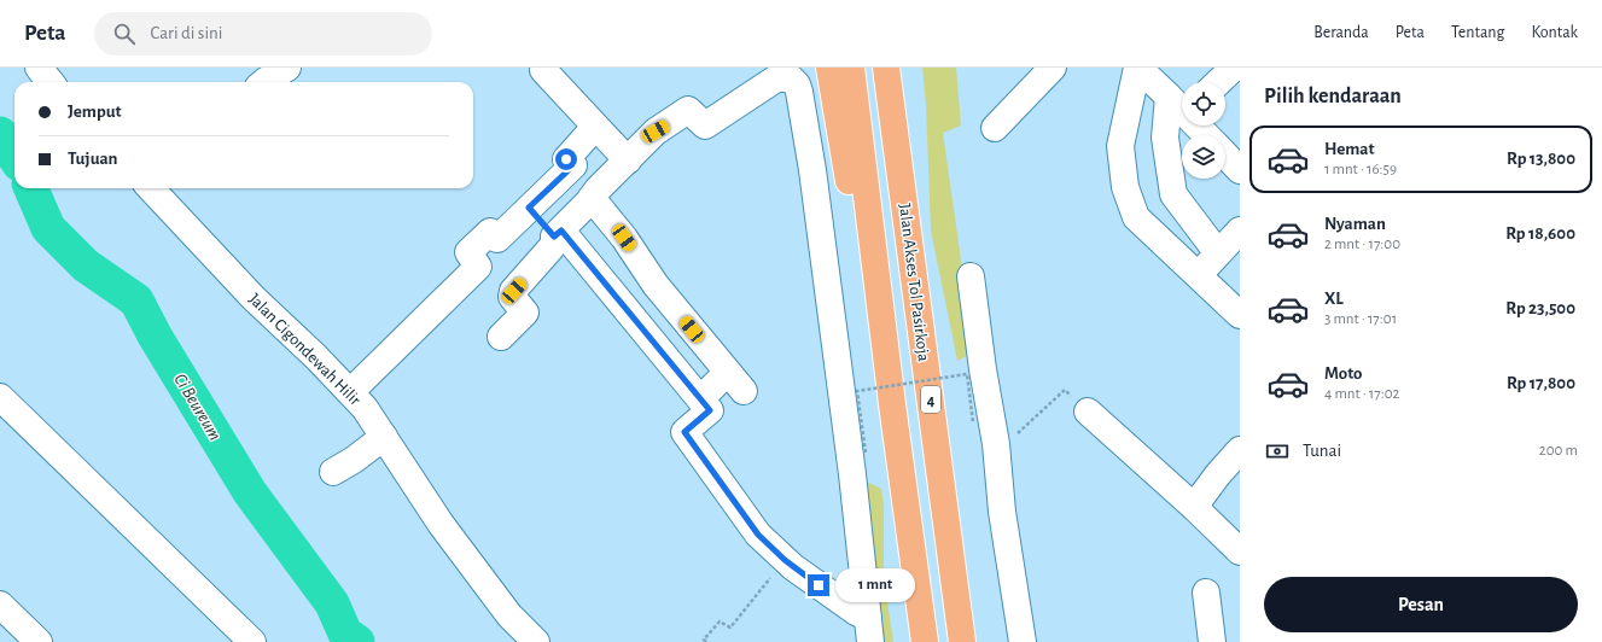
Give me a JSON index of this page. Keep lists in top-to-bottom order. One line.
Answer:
{"streets":{"highway":["Jalan Akses Tol Pasirkoja","4"],"street":["Jalan Cigondewah Hilir"]},"water":["Ci Beureum"],"page":{"header":"Peta","search":"Cari di sini","nav":["Beranda","Peta","Tentang","Kontak"],"heading":"Pilih kendaraan","banner":["Jemput","Tujuan"],"list":[{"name":"Hemat","note":"1 mnt · 16:59","value":"Rp 13,800"},{"name":"Nyaman","note":"2 mnt · 17:00","value":"Rp 18,600"},{"name":"XL","note":"3 mnt · 17:01","value":"Rp 23,500"},{"name":"Moto","note":"4 mnt · 17:02","value":"Rp 17,800"}],"pay":["Tunai","200 m"],"buttons":"Pesan","bubble":"1 mnt"}}
